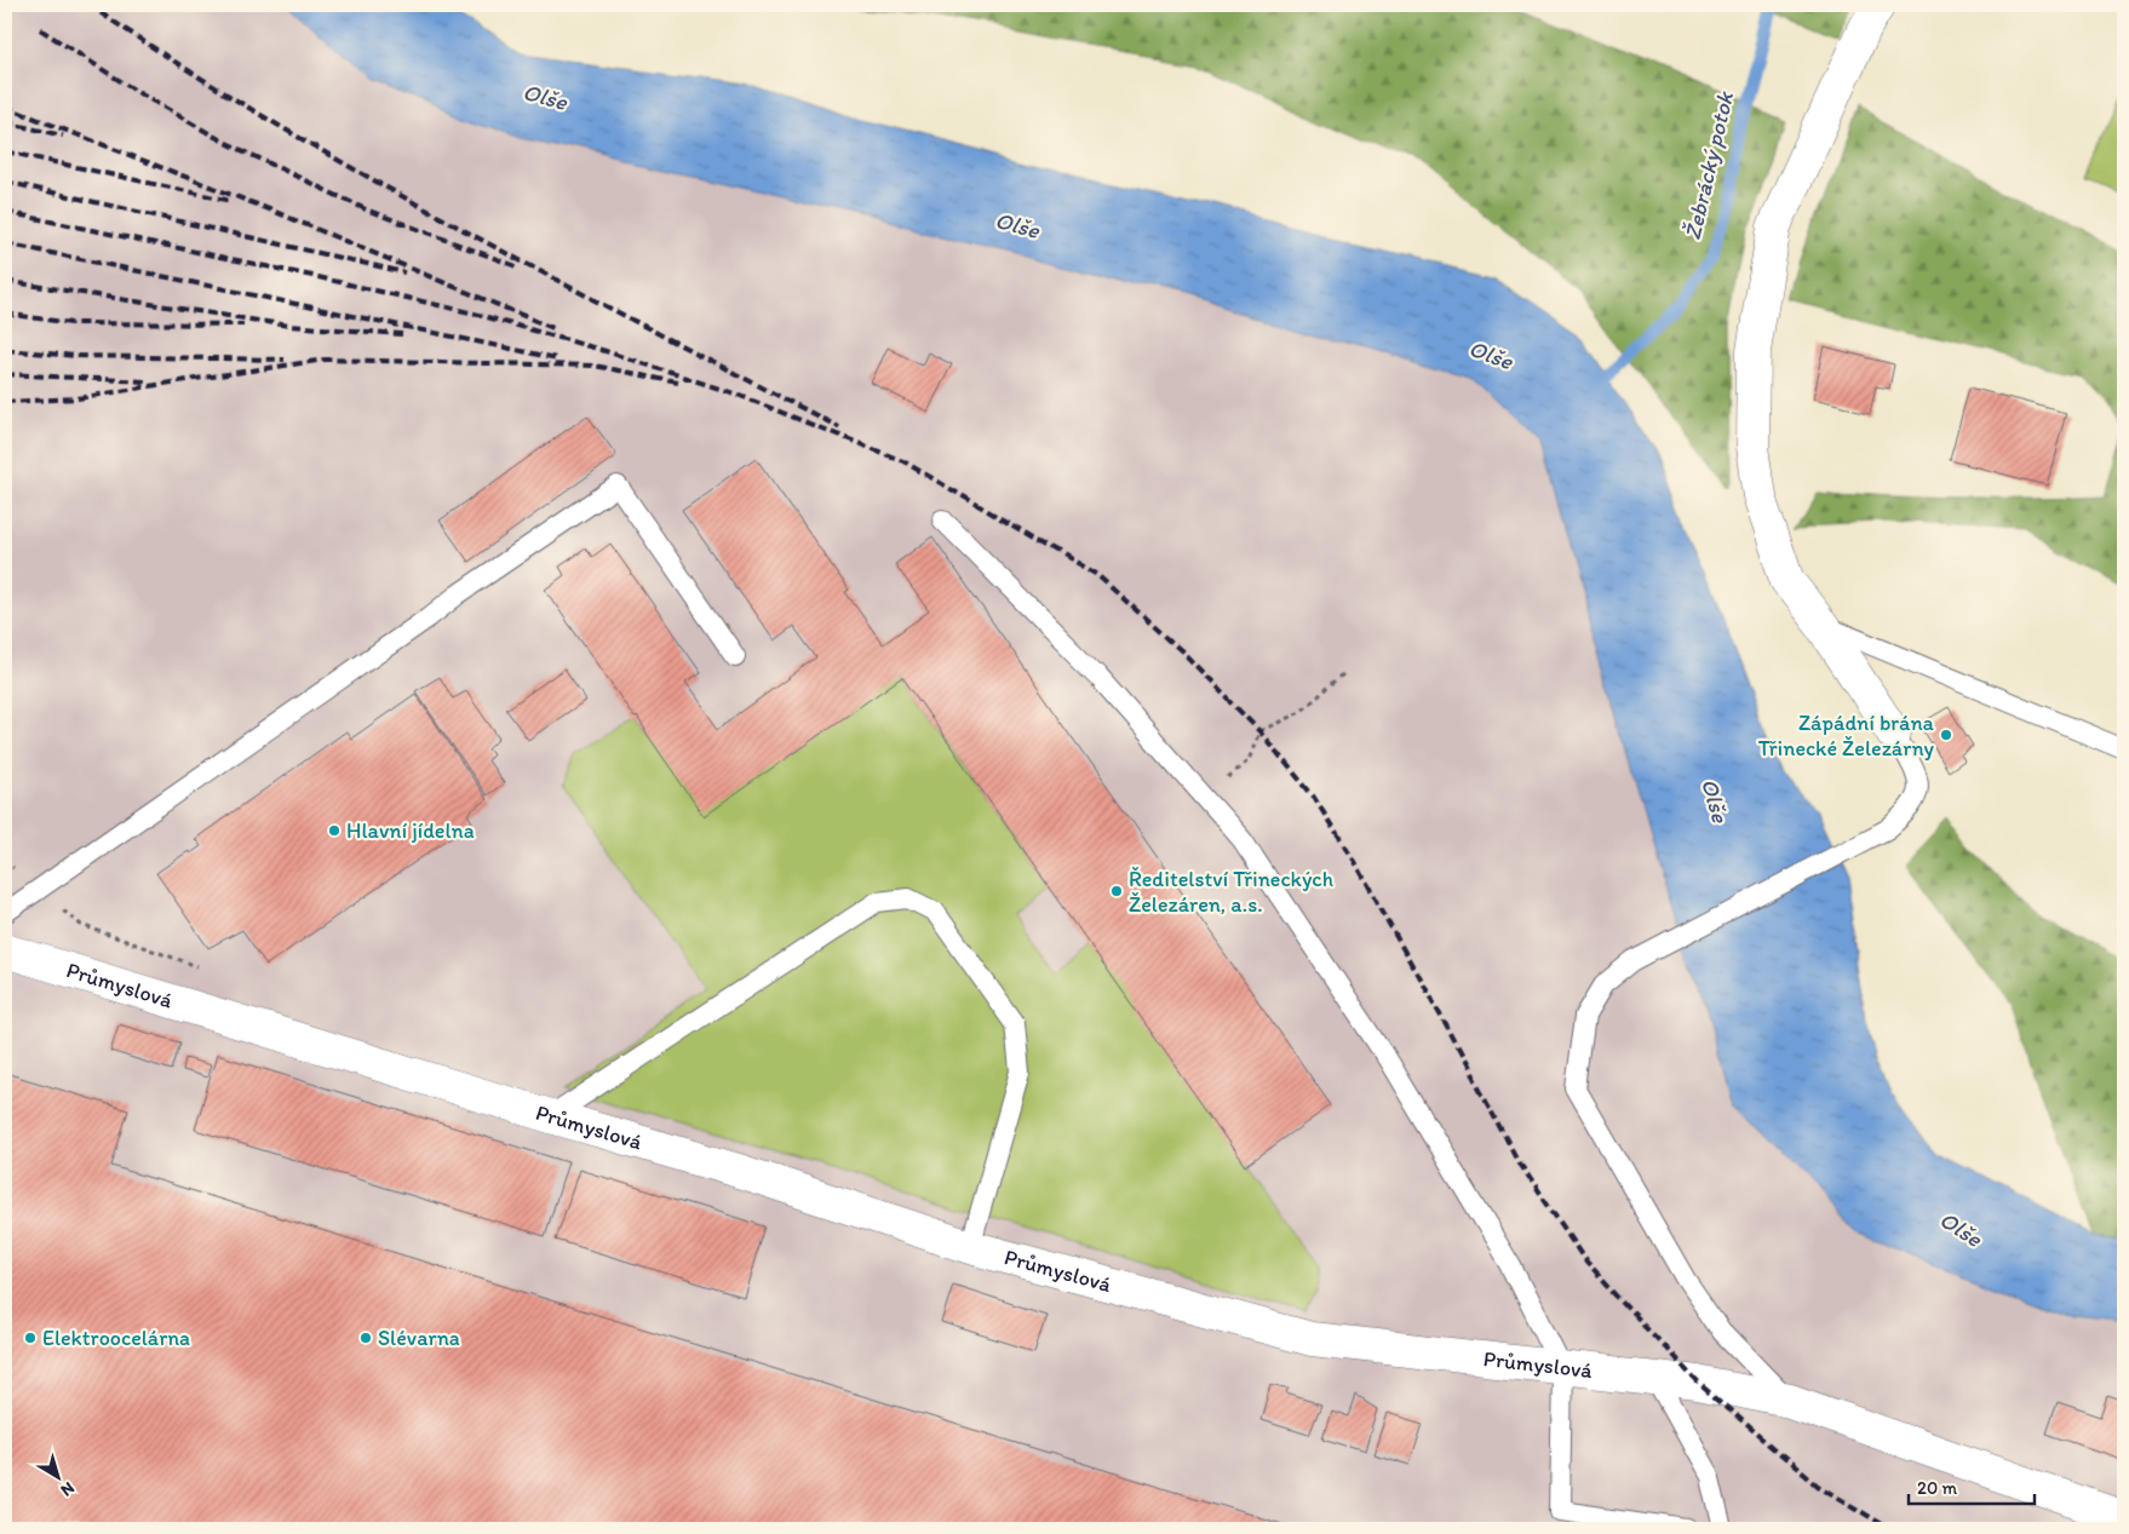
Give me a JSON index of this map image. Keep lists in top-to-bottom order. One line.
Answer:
{"streets":{"street":["Průmyslová"]},"water":["Olše","Žebrácký potok"],"places":["Zápádní brána Třinecké Železárny","Hlavní jídelna","Ředitelství Třineckých Železáren, a.s.","Elektroocelárna","Slévarna"],"scale_bar":"20 m","north":"bottom right"}
